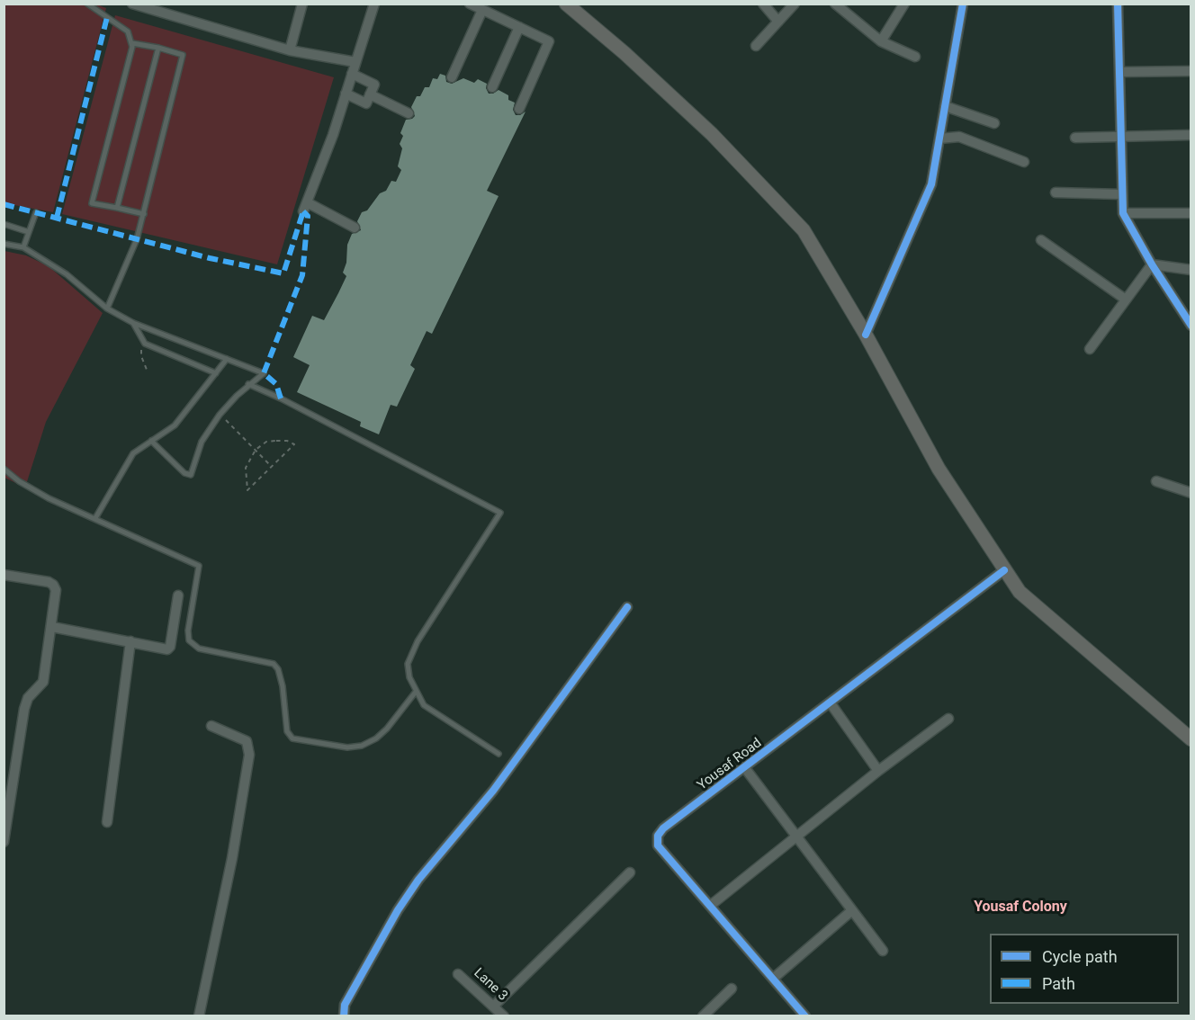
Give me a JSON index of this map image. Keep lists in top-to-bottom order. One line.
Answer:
{"streets":{"street":["Yousaf Road","Lane 3"]},"districts":["Yousaf Colony"],"legend":["Cycle path","Path"]}
